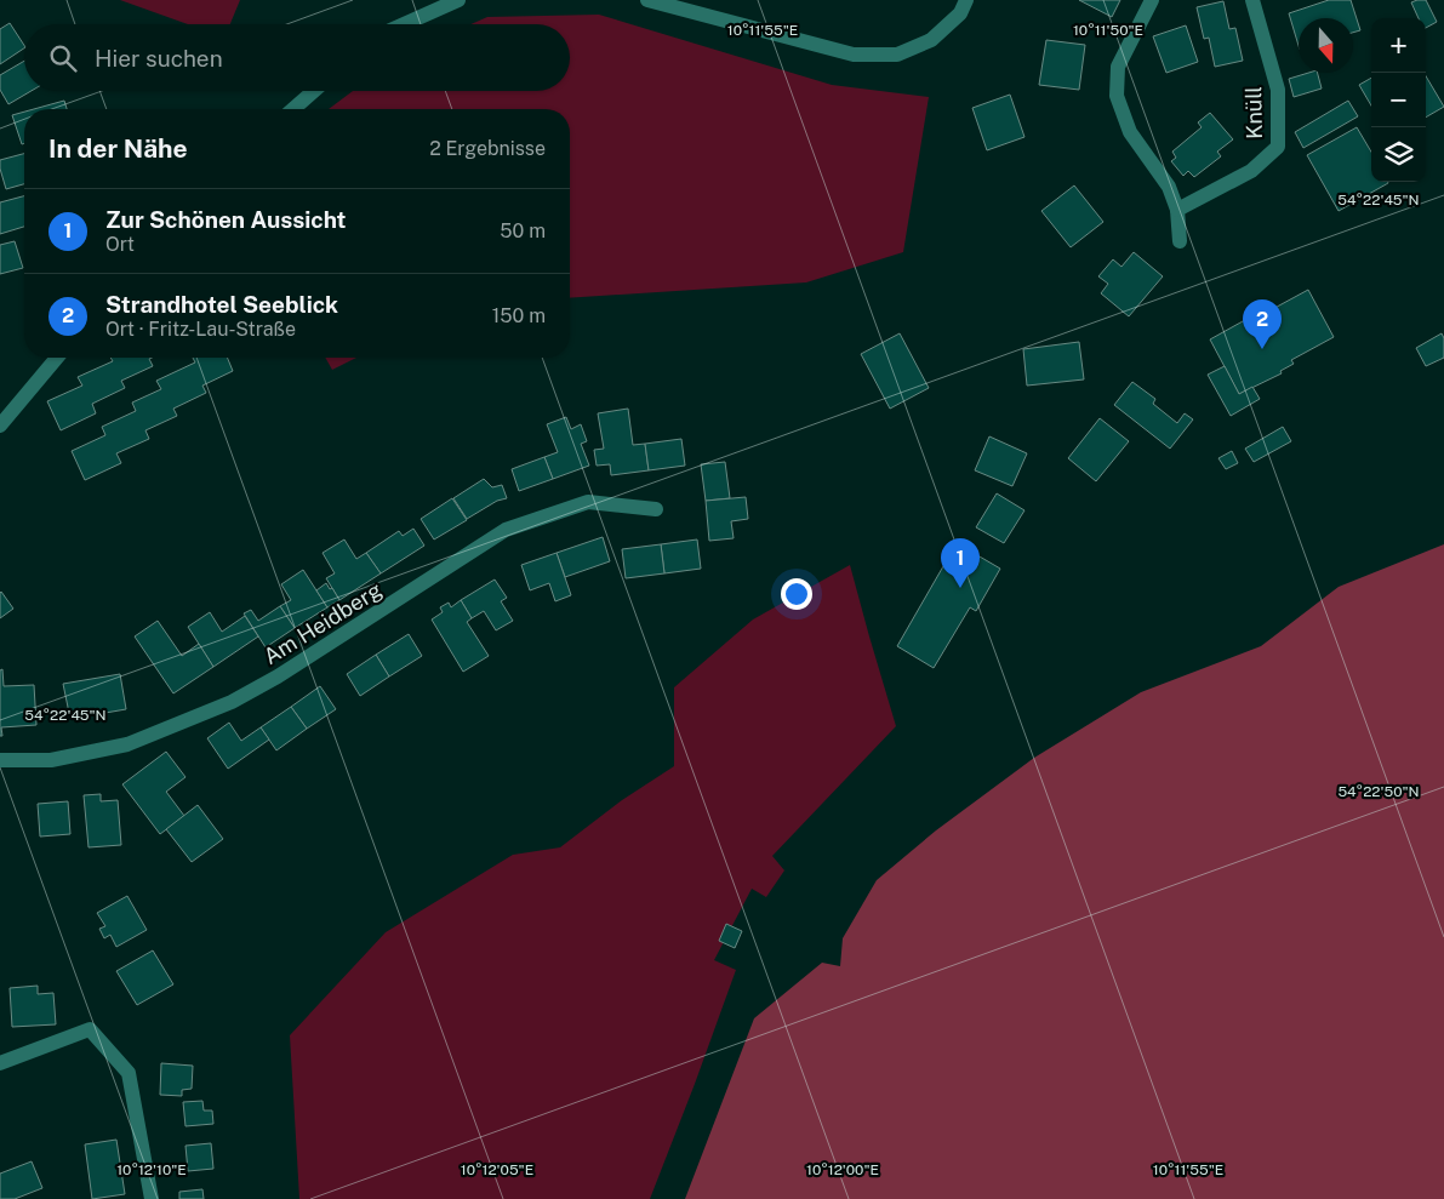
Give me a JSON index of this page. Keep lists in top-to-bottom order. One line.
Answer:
{"streets":{"street":["Knüll","Am Heidberg"]},"north":"bottom","page":{"map_buttons":["+","−"],"search":"Hier suchen","heading":["In der Nähe","2 Ergebnisse"],"list":[{"mark":"1","name":"Zur Schönen Aussicht","note":"Ort","value":"50 m"},{"mark":"2","name":"Strandhotel Seeblick","note":"Ort · Fritz-Lau-Straße","value":"150 m"}],"pins":["2","1"]},"coordinates":["10°11'55\"E","10°11'50\"E","54°22'45\"N","54°22'50\"N","10°12'10\"E","10°12'05\"E","10°12'00\"E"]}
